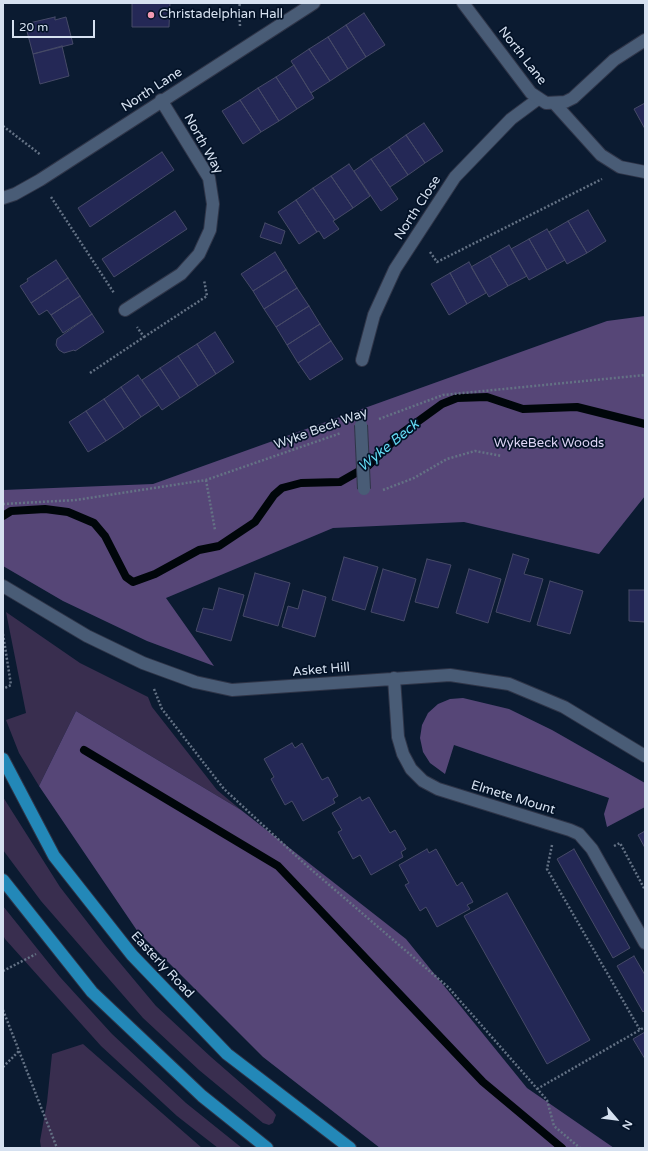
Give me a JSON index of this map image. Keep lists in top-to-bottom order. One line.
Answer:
{"streets":{"main road":["Easterly Road"],"street":["North Lane","North Way","North Close","Asket Hill","Elmete Mount"],"path":["Wyke Beck Way"]},"crossings":[["North Lane","North Way"],["North Lane","North Close"],["Asket Hill","Elmete Mount"]],"water":["Wyke Beck"],"parks":["WykeBeck Woods"],"places":["Christadelphian Hall"],"scale_bar":"20 m","north":"bottom right"}
